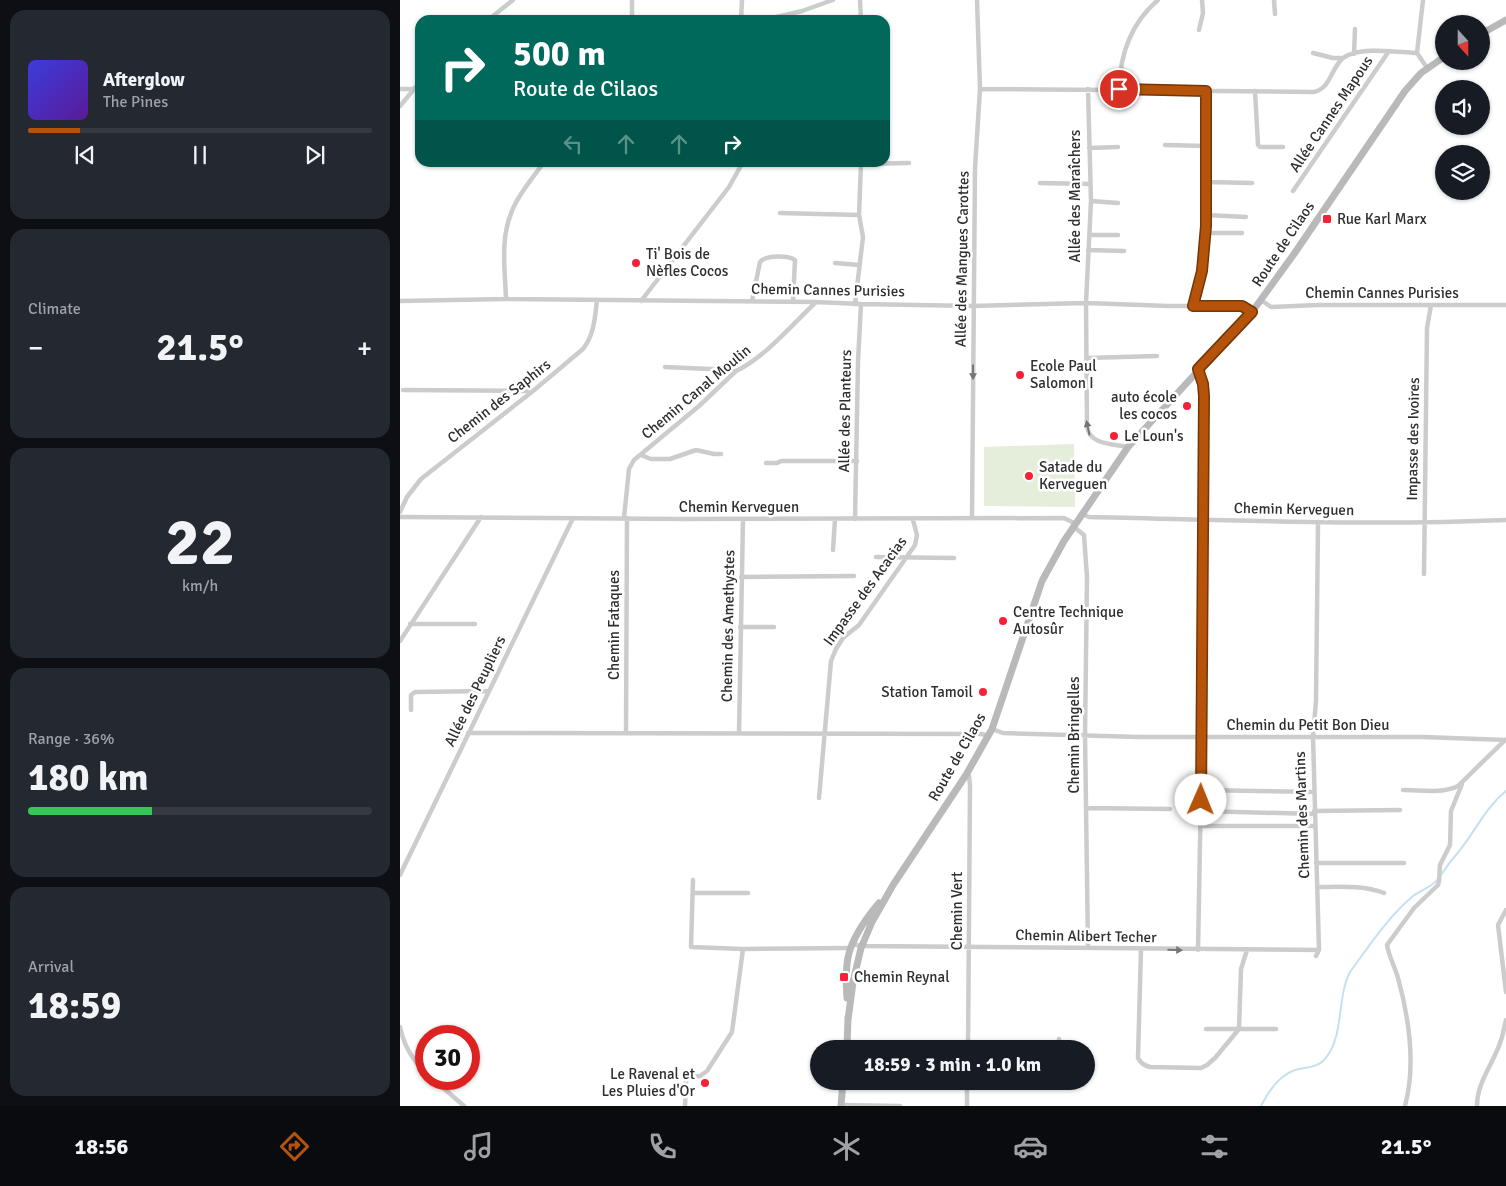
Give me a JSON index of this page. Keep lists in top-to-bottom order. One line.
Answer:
{"streets":{"main road":["Route de Cilaos"],"street":["Allée Cannes Mapous","Allée des Maraîchers","Allée des Mangues Carottes","Chemin Cannes Purisies","Chemin Canal Moulin","Chemin des Saphirs","Allée des Planteurs","Impasse des Ivoires","Chemin Kerveguen","Impasse des Acacias","Chemin Fataques","Chemin des Amethystes","Allée des Peupliers","Chemin du Petit Bon Dieu","Chemin Bringelles","Chemin des Martins","Chemin Vert","Chemin Alibert Techer"]},"crossings":[["Allée des Maraîchers","Route de Cilaos"],["Allée des Maraîchers","Chemin Cannes Purisies"],["Route de Cilaos","Chemin Cannes Purisies"],["Route de Cilaos","Chemin Kerveguen"],["Route de Cilaos","Chemin du Petit Bon Dieu"],["Route de Cilaos","Chemin Bringelles"],["Route de Cilaos","Chemin Vert"],["Route de Cilaos","Chemin Alibert Techer"],["Allée des Mangues Carottes","Chemin Cannes Purisies"],["Allée des Mangues Carottes","Chemin Kerveguen"],["Chemin Cannes Purisies","Chemin Canal Moulin"],["Chemin Cannes Purisies","Chemin des Saphirs"],["Chemin Cannes Purisies","Allée des Planteurs"],["Chemin Cannes Purisies","Impasse des Ivoires"],["Chemin Canal Moulin","Chemin Kerveguen"],["Chemin Canal Moulin","Chemin Fataques"],["Allée des Planteurs","Chemin Kerveguen"],["Impasse des Ivoires","Chemin Kerveguen"],["Chemin Kerveguen","Impasse des Acacias"],["Chemin Kerveguen","Chemin Fataques"],["Chemin Kerveguen","Chemin des Amethystes"],["Chemin Kerveguen","Allée des Peupliers"],["Chemin Kerveguen","Chemin Bringelles"],["Chemin Kerveguen","Chemin des Martins"],["Impasse des Acacias","Chemin du Petit Bon Dieu"],["Chemin Fataques","Chemin du Petit Bon Dieu"],["Chemin des Amethystes","Chemin du Petit Bon Dieu"],["Allée des Peupliers","Chemin du Petit Bon Dieu"],["Chemin du Petit Bon Dieu","Chemin Bringelles"],["Chemin du Petit Bon Dieu","Chemin des Martins"],["Chemin Bringelles","Chemin Alibert Techer"],["Chemin des Martins","Chemin Alibert Techer"],["Chemin Vert","Chemin Alibert Techer"]],"one_way":["Allée des Mangues Carottes"],"places":{"transit":["Rue Karl Marx","Chemin Reynal"],"other":["Ti' Bois de Nèfles Cocos","Ecole Paul Salomon I","auto école les cocos","Le Loun's","Satade du Kerveguen","Centre Technique Autosûr","Station Tamoil","Le Ravenal et Les Pluies d'Or"]},"north":"bottom","page":{"turn":["500 m","Route de Cilaos"],"song":["Afterglow","The Pines"],"tile":["Climate",["22","km/h"],["Range · 36%","180 km"],["Arrival","18:59"]],"heat":["−","21.5°","+"],"limit":"30","trip":"18:59 · 3 min · 1.0 km","tabs":["18:56","21.5°"]}}
